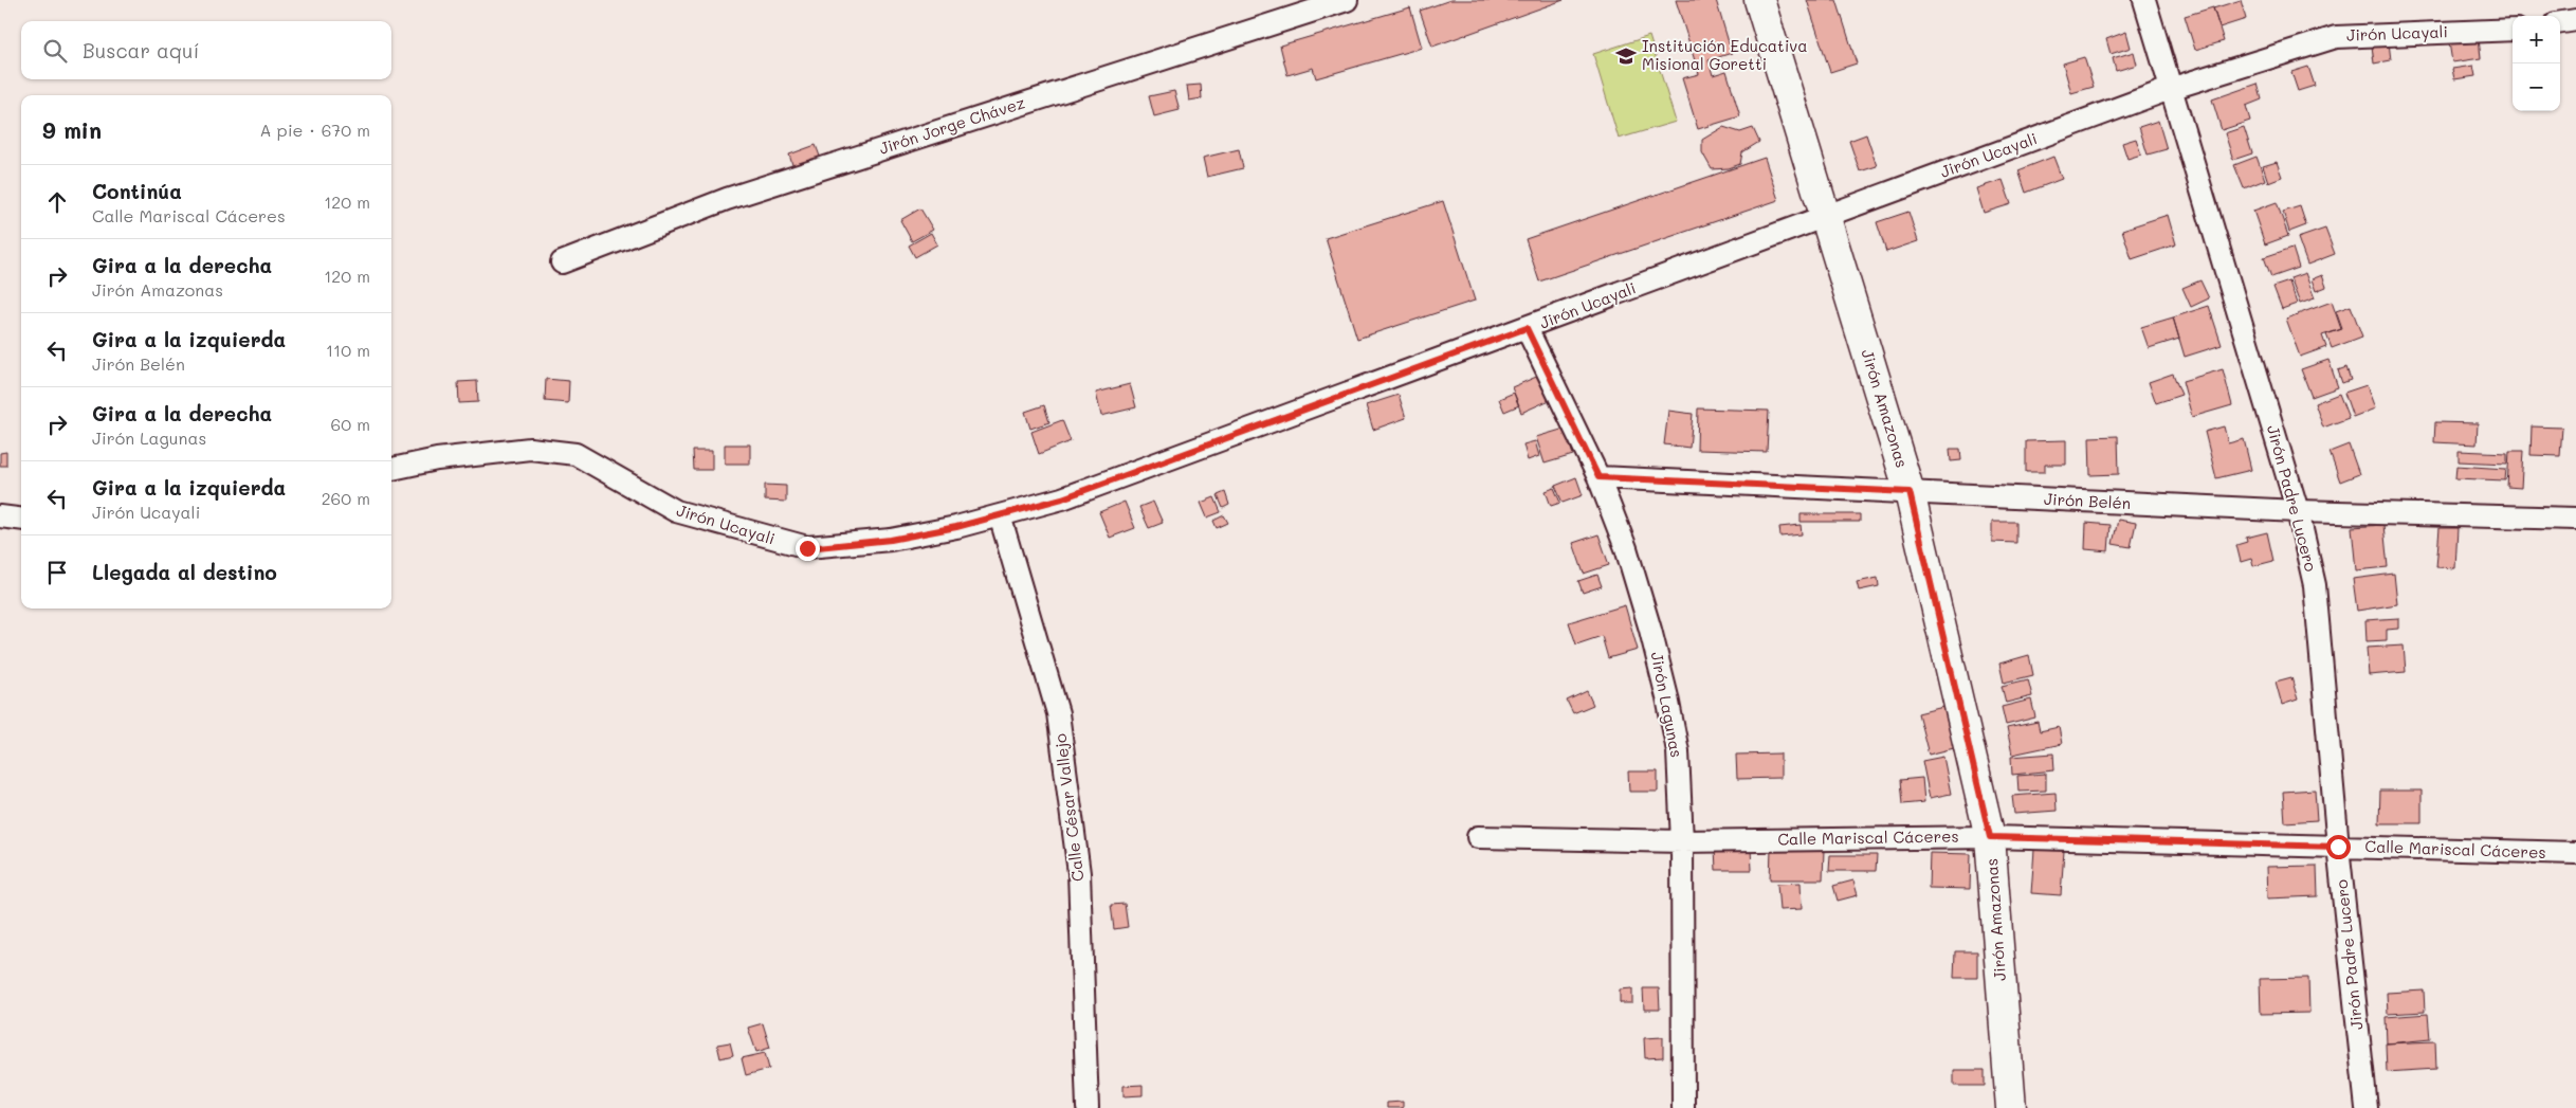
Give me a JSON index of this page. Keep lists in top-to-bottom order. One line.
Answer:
{"streets":{"street":["Jirón Ucayali","Jirón Jorge Chávez","Jirón Amazonas","Jirón Padre Lucero","Jirón Belén","Jirón Lagunas","Calle César Vallejo","Calle Mariscal Cáceres"]},"crossings":[["Jirón Ucayali","Jirón Amazonas"],["Jirón Ucayali","Jirón Padre Lucero"],["Jirón Ucayali","Jirón Lagunas"],["Jirón Ucayali","Calle César Vallejo"],["Jirón Amazonas","Jirón Belén"],["Jirón Amazonas","Calle Mariscal Cáceres"],["Jirón Padre Lucero","Jirón Belén"],["Jirón Padre Lucero","Calle Mariscal Cáceres"],["Jirón Belén","Jirón Lagunas"],["Jirón Lagunas","Calle Mariscal Cáceres"]],"places":{"school or university":["Institución Educativa Misional Goretti"]},"page":{"map_buttons":["+","−"],"search":"Buscar aquí","heading":["9 min","A pie · 670 m"],"list":[["Continúa","Calle Mariscal Cáceres","120 m"],["Gira a la derecha","Jirón Amazonas","120 m"],["Gira a la izquierda","Jirón Belén","110 m"],["Gira a la derecha","Jirón Lagunas","60 m"],["Gira a la izquierda","Jirón Ucayali","260 m"],"Llegada al destino"]}}
